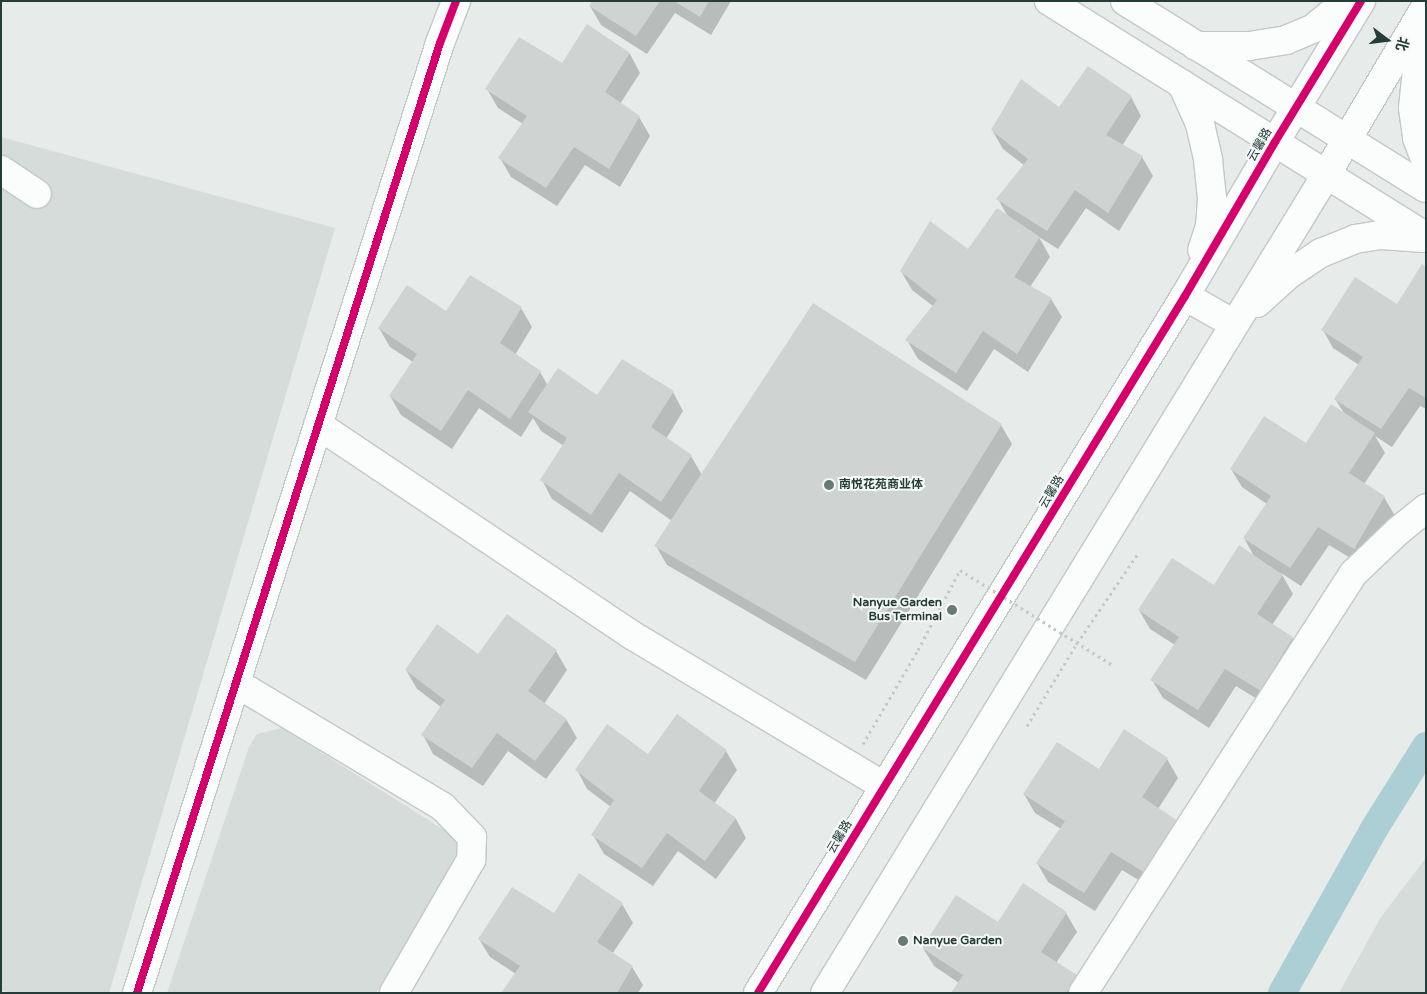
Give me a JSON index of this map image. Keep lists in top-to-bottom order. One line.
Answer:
{"streets":{"street":["云馨路"]},"places":["南悦花苑商业体","Nanyue Garden Bus Terminal","Nanyue Garden"],"north":"right"}
